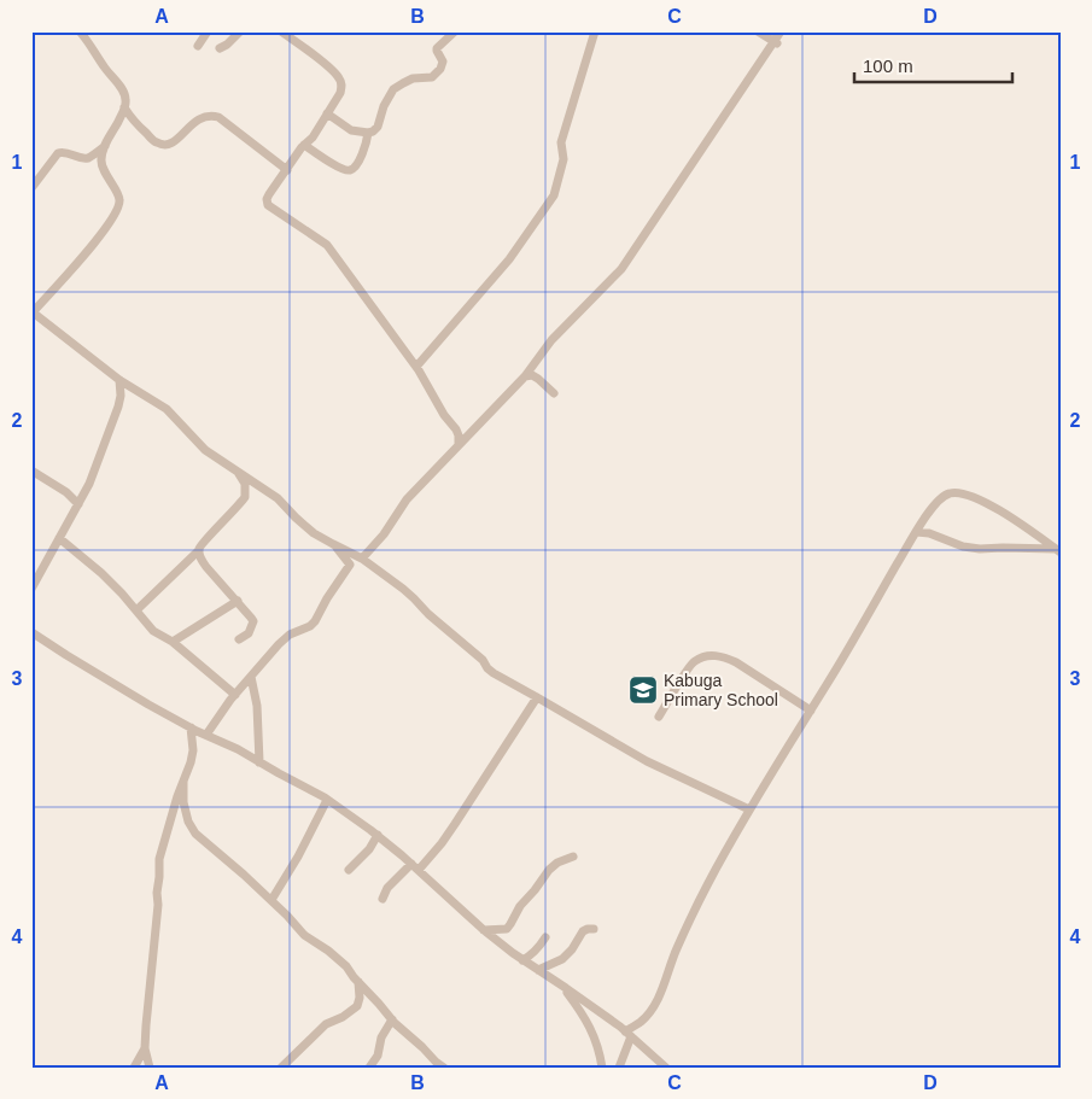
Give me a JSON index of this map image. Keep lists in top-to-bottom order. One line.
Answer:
{"places":{"school or university":["Kabuga Primary School"]},"scale_bar":"100 m","grid":{"columns":["A","B","C","D"],"rows":["1","2","3","4"]}}
